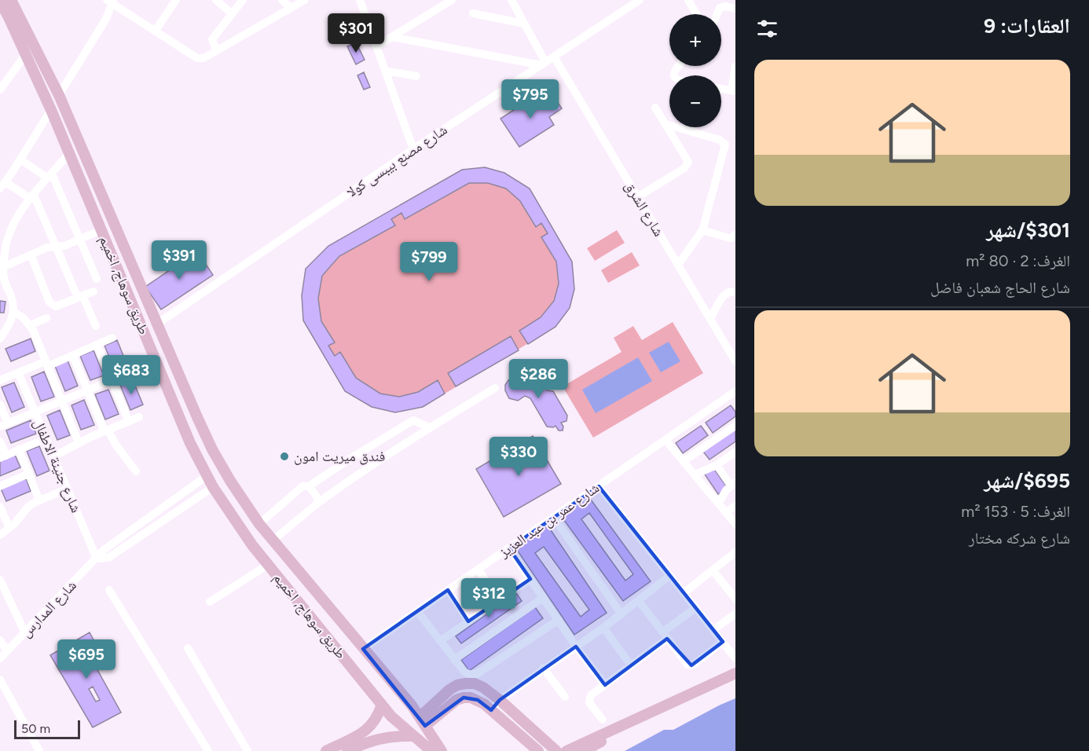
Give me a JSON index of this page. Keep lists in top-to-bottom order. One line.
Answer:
{"streets":{"main road":["طريق سوهاج, اخميم"],"street":["شارع مصنع بيبسى كولا","شارع الشرق","شارع جنينة الاطفال","شارع عمر بن عبد العزيز","شارع المدارس"]},"crossings":[["شارع مصنع بيبسى كولا","شارع الشرق"],["شارع مصنع بيبسى كولا","طريق سوهاج, اخميم"],["طريق سوهاج, اخميم","شارع عمر بن عبد العزيز"],["طريق سوهاج, اخميم","شارع المدارس"],["شارع جنينة الاطفال","شارع المدارس"]],"places":["فندق ميريت امون"],"scale_bar":"50 m","page":{"heading":"العقارات: 9","price":["$301","$795","$391","$799","$683","$286","$330","$312","$695"],"map_buttons":["+","−"],"list":[{"name":"$301/شهر","note":"الغرف: 2 · 80 m² · شارع الحاج شعبان فاضل"},{"name":"$695/شهر","note":"الغرف: 5 · 153 m² · شارع شركه مختار"}],"scale":"50 m"}}
